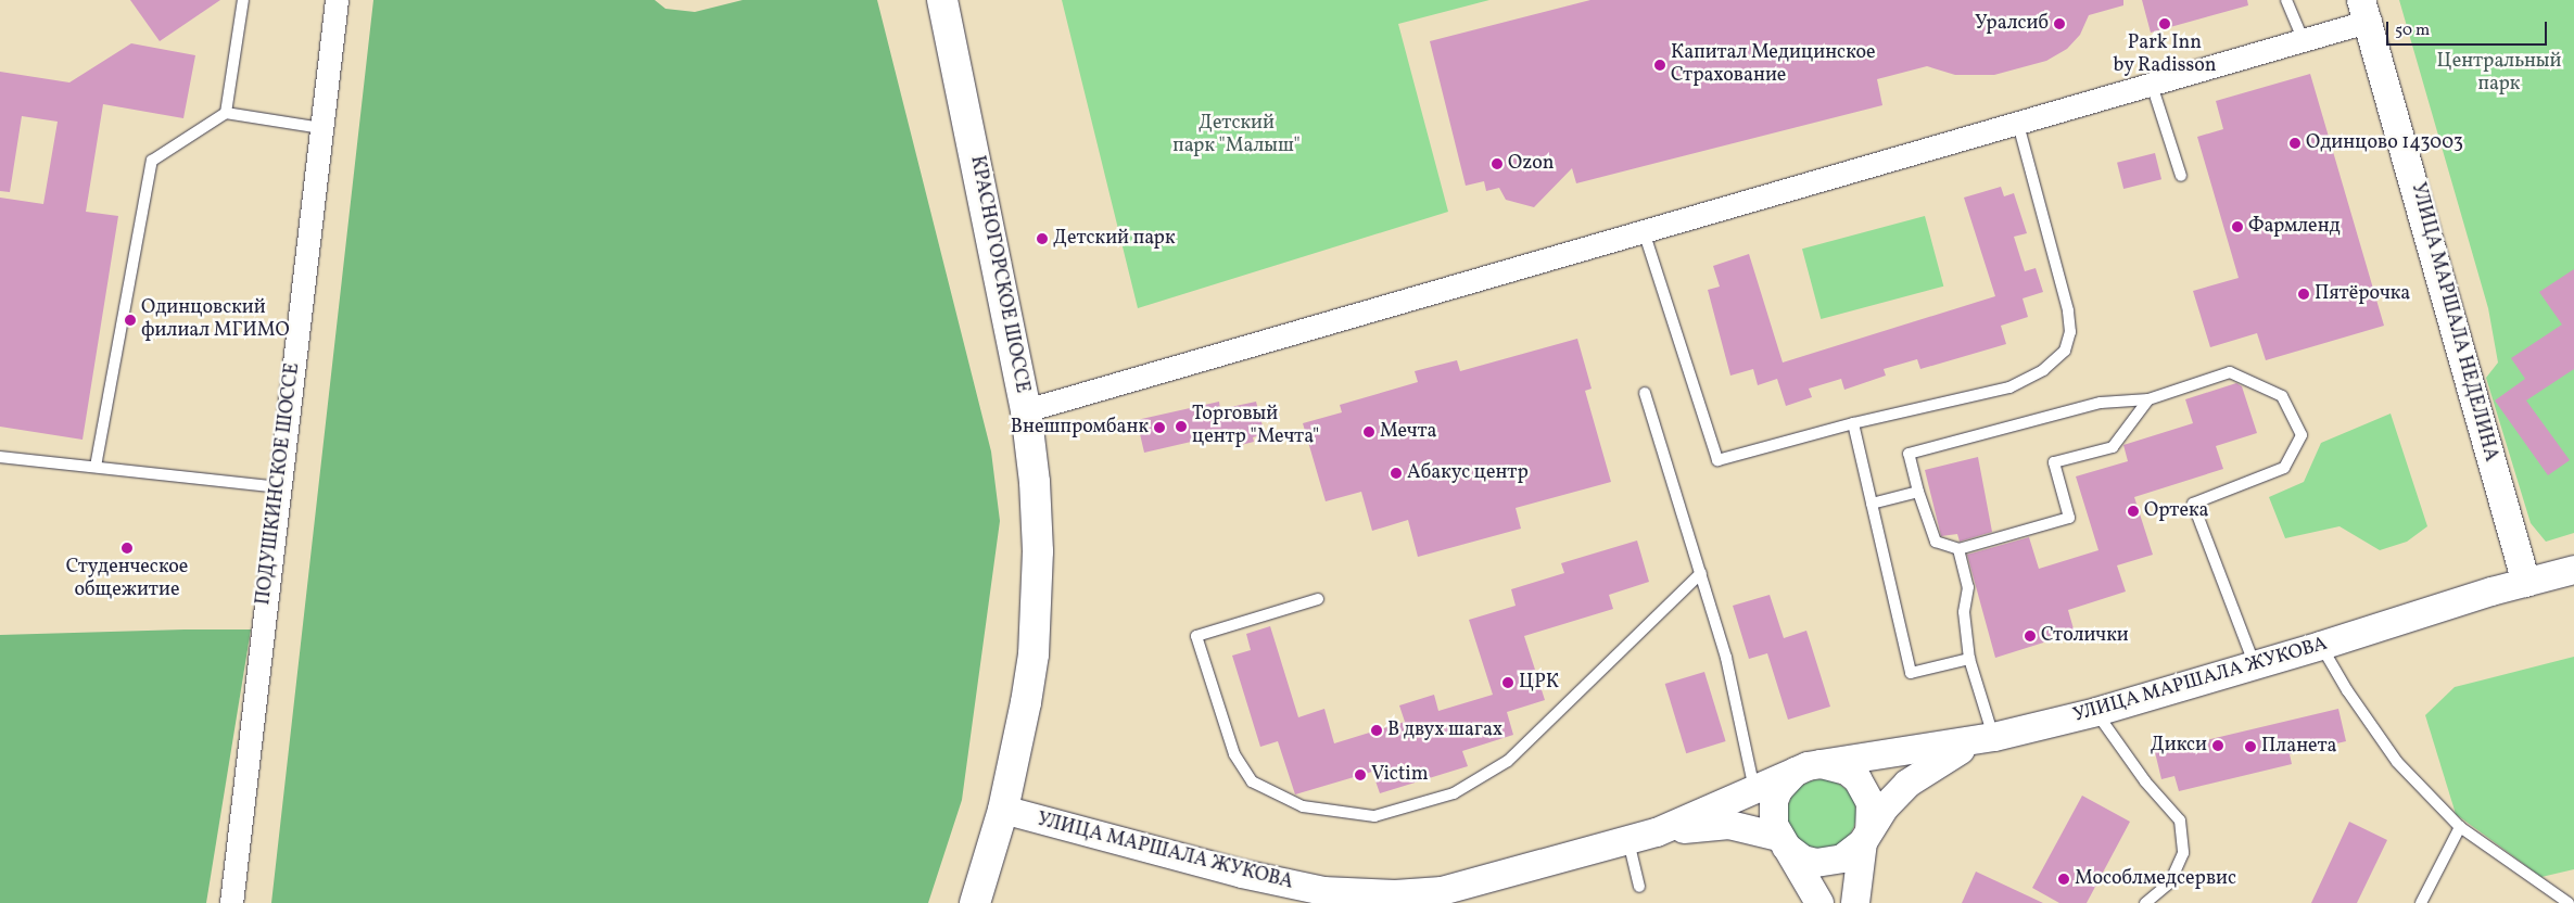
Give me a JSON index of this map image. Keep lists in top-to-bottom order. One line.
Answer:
{"streets":{"main road":["КРАСНОГОРСКОЕ ШОССЕ"],"street":["УЛИЦА МАРШАЛА НЕДЕЛИНА","ПОДУШКИНСКОЕ ШОССЕ","УЛИЦА МАРШАЛА ЖУКОВА"]},"crossings":[["КРАСНОГОРСКОЕ ШОССЕ","УЛИЦА МАРШАЛА ЖУКОВА"],["УЛИЦА МАРШАЛА НЕДЕЛИНА","УЛИЦА МАРШАЛА ЖУКОВА"]],"parks":["Центральный парк","Детский парк \"Малыш\""],"places":["Уралсиб","Park Inn by Radisson","Капитал Медицинское Страхование","Одинцово 143003","Ozon","Фармленд","Детский парк","Пятёрочка","Одинцовский филиал МГИМО","Торговый центр \"Мечта\"","Внешпромбанк","Мечта","Абакус центр","Ортека","Студенческое общежитие","Столички","ЦРК","В двух шагах","Дикси","Планета","Victim","Мособлмедсервис"],"scale_bar":"50 m"}
